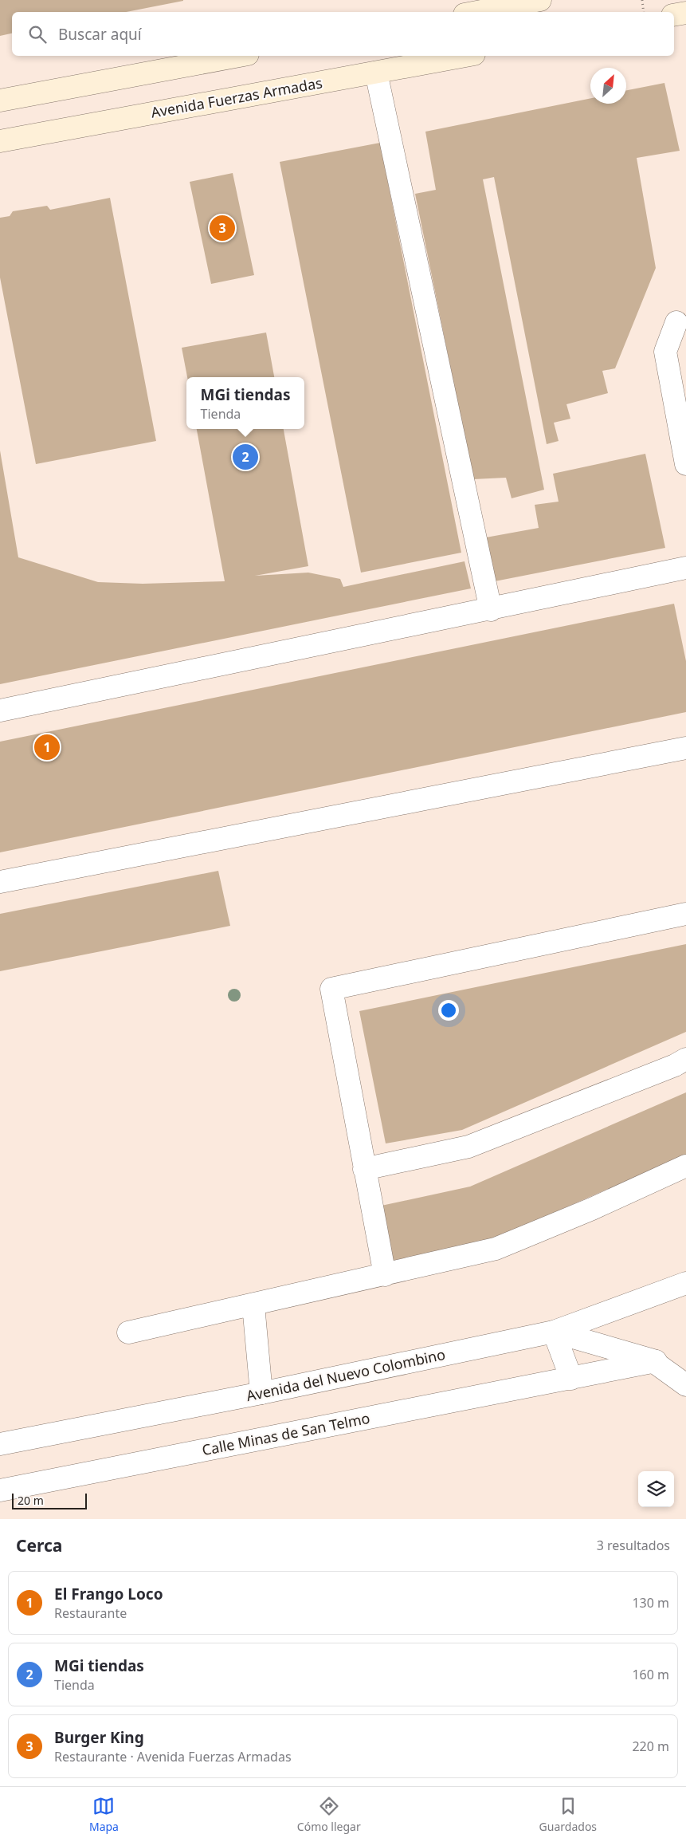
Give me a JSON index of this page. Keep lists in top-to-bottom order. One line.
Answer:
{"streets":{"main road":["Avenida Fuerzas Armadas"],"street":["Avenida del Nuevo Colombino","Calle Minas de San Telmo"]},"scale_bar":"20 m","north":"top right","page":{"search":"Buscar aquí","pins":["3","2","1"],"popup":["MGi tiendas","Tienda"],"scale":"20 m","heading":["Cerca","3 resultados"],"list":[{"mark":"1","name":"El Frango Loco","note":"Restaurante","value":"130 m"},{"mark":"2","name":"MGi tiendas","note":"Tienda","value":"160 m"},{"mark":"3","name":"Burger King","note":"Restaurante · Avenida Fuerzas Armadas","value":"220 m"}],"nav":["Mapa","Cómo llegar","Guardados"]}}
